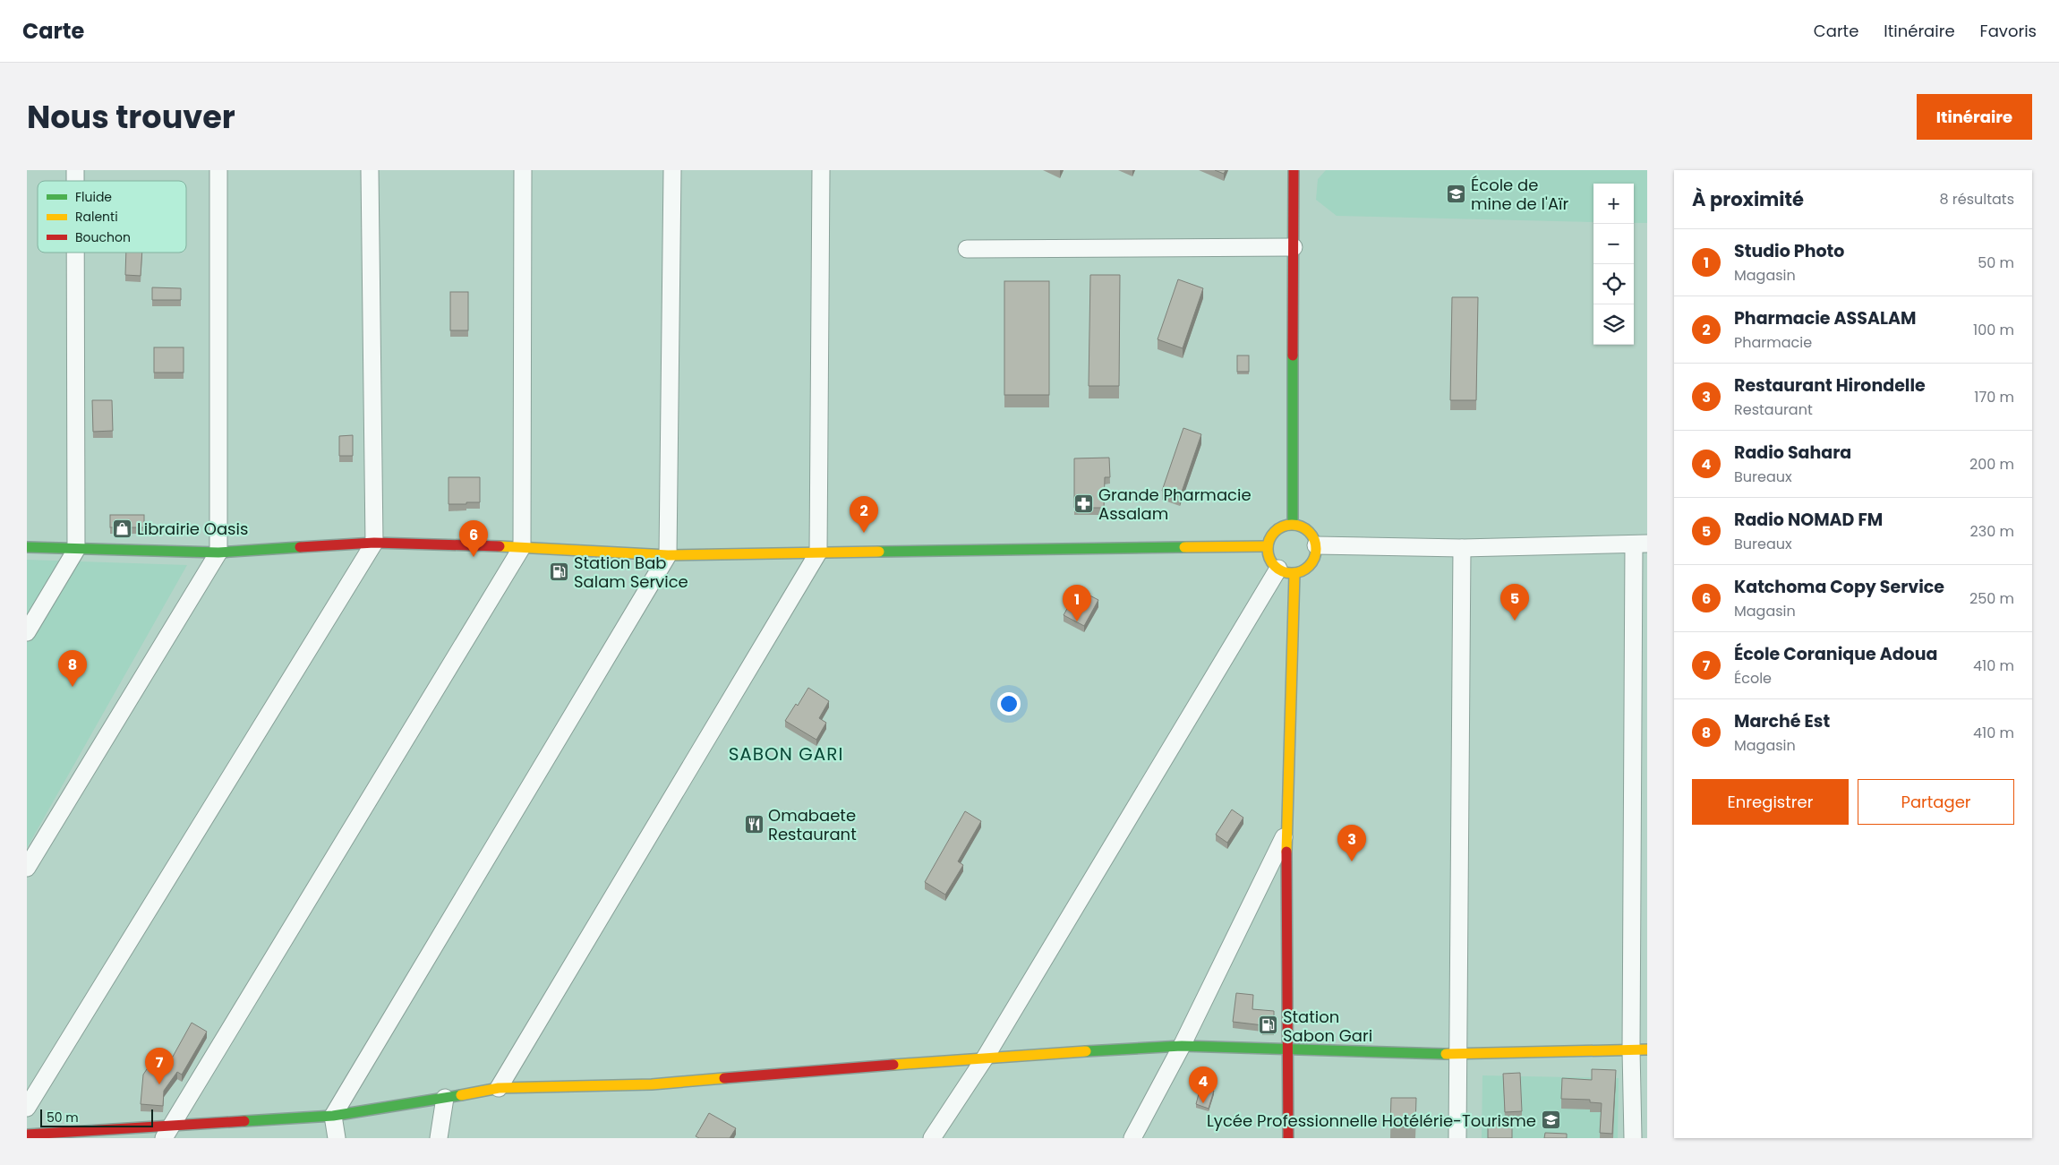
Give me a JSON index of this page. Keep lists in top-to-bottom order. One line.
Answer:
{"districts":["SABON GARI"],"places":{"school or university":["École de mine de l'Aïr","Lycée Professionnelle Hotélérie-Tourisme"],"pharmacy":["Grande Pharmacie Assalam"],"shop":["Librairie Oasis"],"fuel station":["Station Bab Salam Service","Station Sabon Gari"],"restaurant":["Omabaete Restaurant"]},"legend":["Fluide","Ralenti","Bouchon"],"scale_bar":"50 m","page":{"header":"Carte","nav":["Carte","Itinéraire","Favoris"],"title":"Nous trouver","buttons":["Itinéraire",["Enregistrer","Partager"]],"heading":["À proximité","8 résultats"],"map_buttons":["+","−"],"list":[{"mark":"1","name":"Studio Photo","note":"Magasin","value":"50 m"},{"mark":"2","name":"Pharmacie ASSALAM","note":"Pharmacie","value":"100 m"},{"mark":"3","name":"Restaurant Hirondelle","note":"Restaurant","value":"170 m"},{"mark":"4","name":"Radio Sahara","note":"Bureaux","value":"200 m"},{"mark":"5","name":"Radio NOMAD FM","note":"Bureaux","value":"230 m"},{"mark":"6","name":"Katchoma Copy Service","note":"Magasin","value":"250 m"},{"mark":"7","name":"École Coranique Adoua","note":"École","value":"410 m"},{"mark":"8","name":"Marché Est","note":"Magasin","value":"410 m"}],"pins":["2","6","5","1","8","3","7","4"],"scale":"50 m"}}
